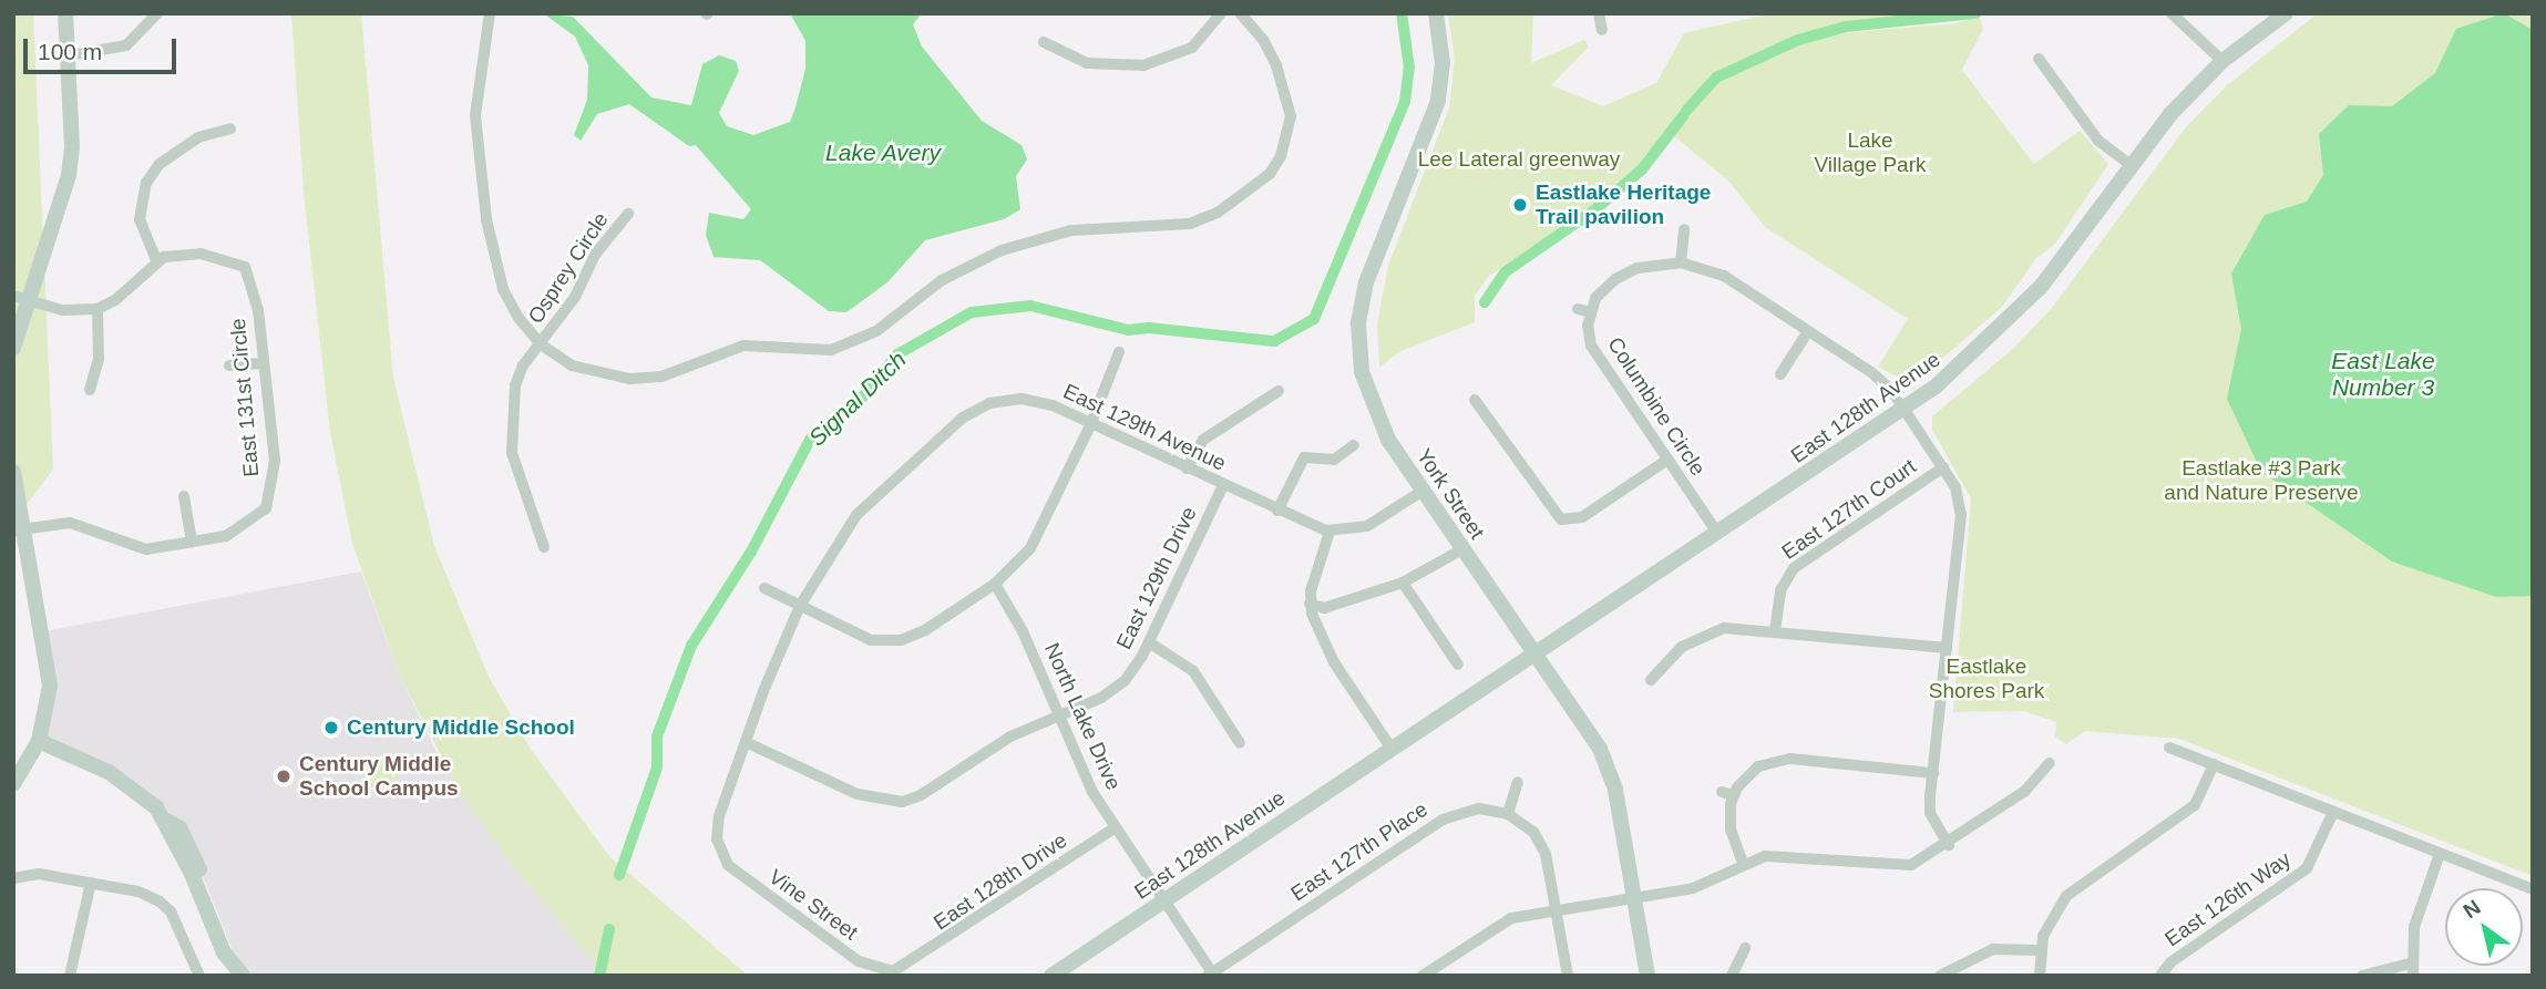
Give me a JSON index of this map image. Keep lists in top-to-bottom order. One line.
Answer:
{"streets":{"street":["Osprey Circle","East 131st Circle","Columbine Circle","East 128th Avenue","East 129th Avenue","York Street","East 127th Court","East 129th Drive","North Lake Drive","East 127th Place","East 128th Drive","East 126th Way","Vine Street"]},"crossings":[["Columbine Circle","East 128th Avenue"],["East 128th Avenue","York Street"],["East 128th Avenue","North Lake Drive"],["East 129th Avenue","East 129th Drive"],["East 129th Avenue","Vine Street"],["East 129th Drive","North Lake Drive"],["North Lake Drive","East 127th Place"],["North Lake Drive","East 128th Drive"],["East 128th Drive","Vine Street"]],"water":["Lake Avery","East Lake Number 3","Signal Ditch"],"parks":["Lake Village Park","Lee Lateral greenway","Eastlake #3 Park and Nature Preserve","Eastlake Shores Park"],"places":["Eastlake Heritage Trail pavilion","Century Middle School","Century Middle School Campus"],"scale_bar":"100 m","north":"top left"}
